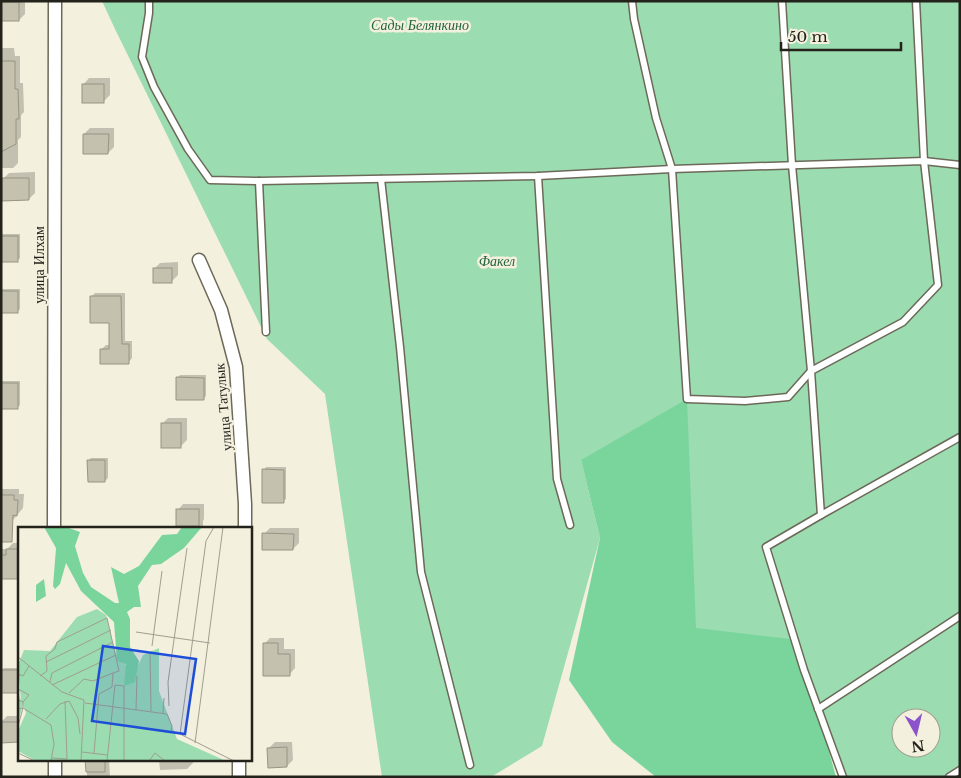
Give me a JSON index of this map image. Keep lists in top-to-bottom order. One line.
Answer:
{"streets":{"street":["улица Илхам","улица Татулык"]},"parks":["Сады Белянкино","Факел"],"scale_bar":"50 m","north":"bottom"}
